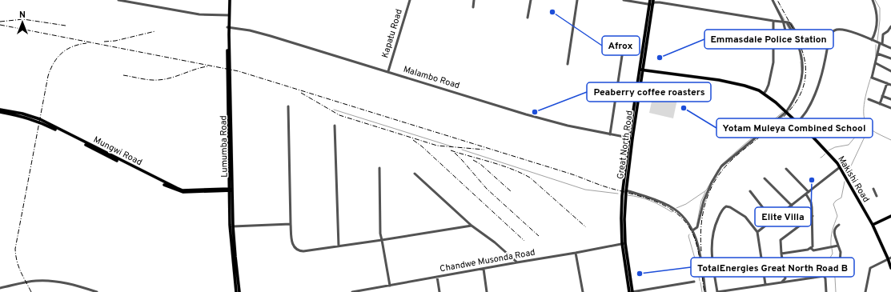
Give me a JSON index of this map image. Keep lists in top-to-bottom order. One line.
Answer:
{"streets":{"main road":["Great North Road","Lumumba Road","Mungwi Road","Makishi Road"],"street":["Kapatu Road","Malambo Road","Chandwe Musonda Road"]},"crossings":[["Kapatu Road","Malambo Road"],["Malambo Road","Great North Road"],["Malambo Road","Lumumba Road"],["Great North Road","Makishi Road"],["Great North Road","Chandwe Musonda Road"],["Lumumba Road","Mungwi Road"]],"places":["Afrox","Emmasdale Police Station","Yotam Muleya Combined School","Peaberry coffee roasters","Elite Villa","TotalEnergies Great North Road B"],"north":"top"}
